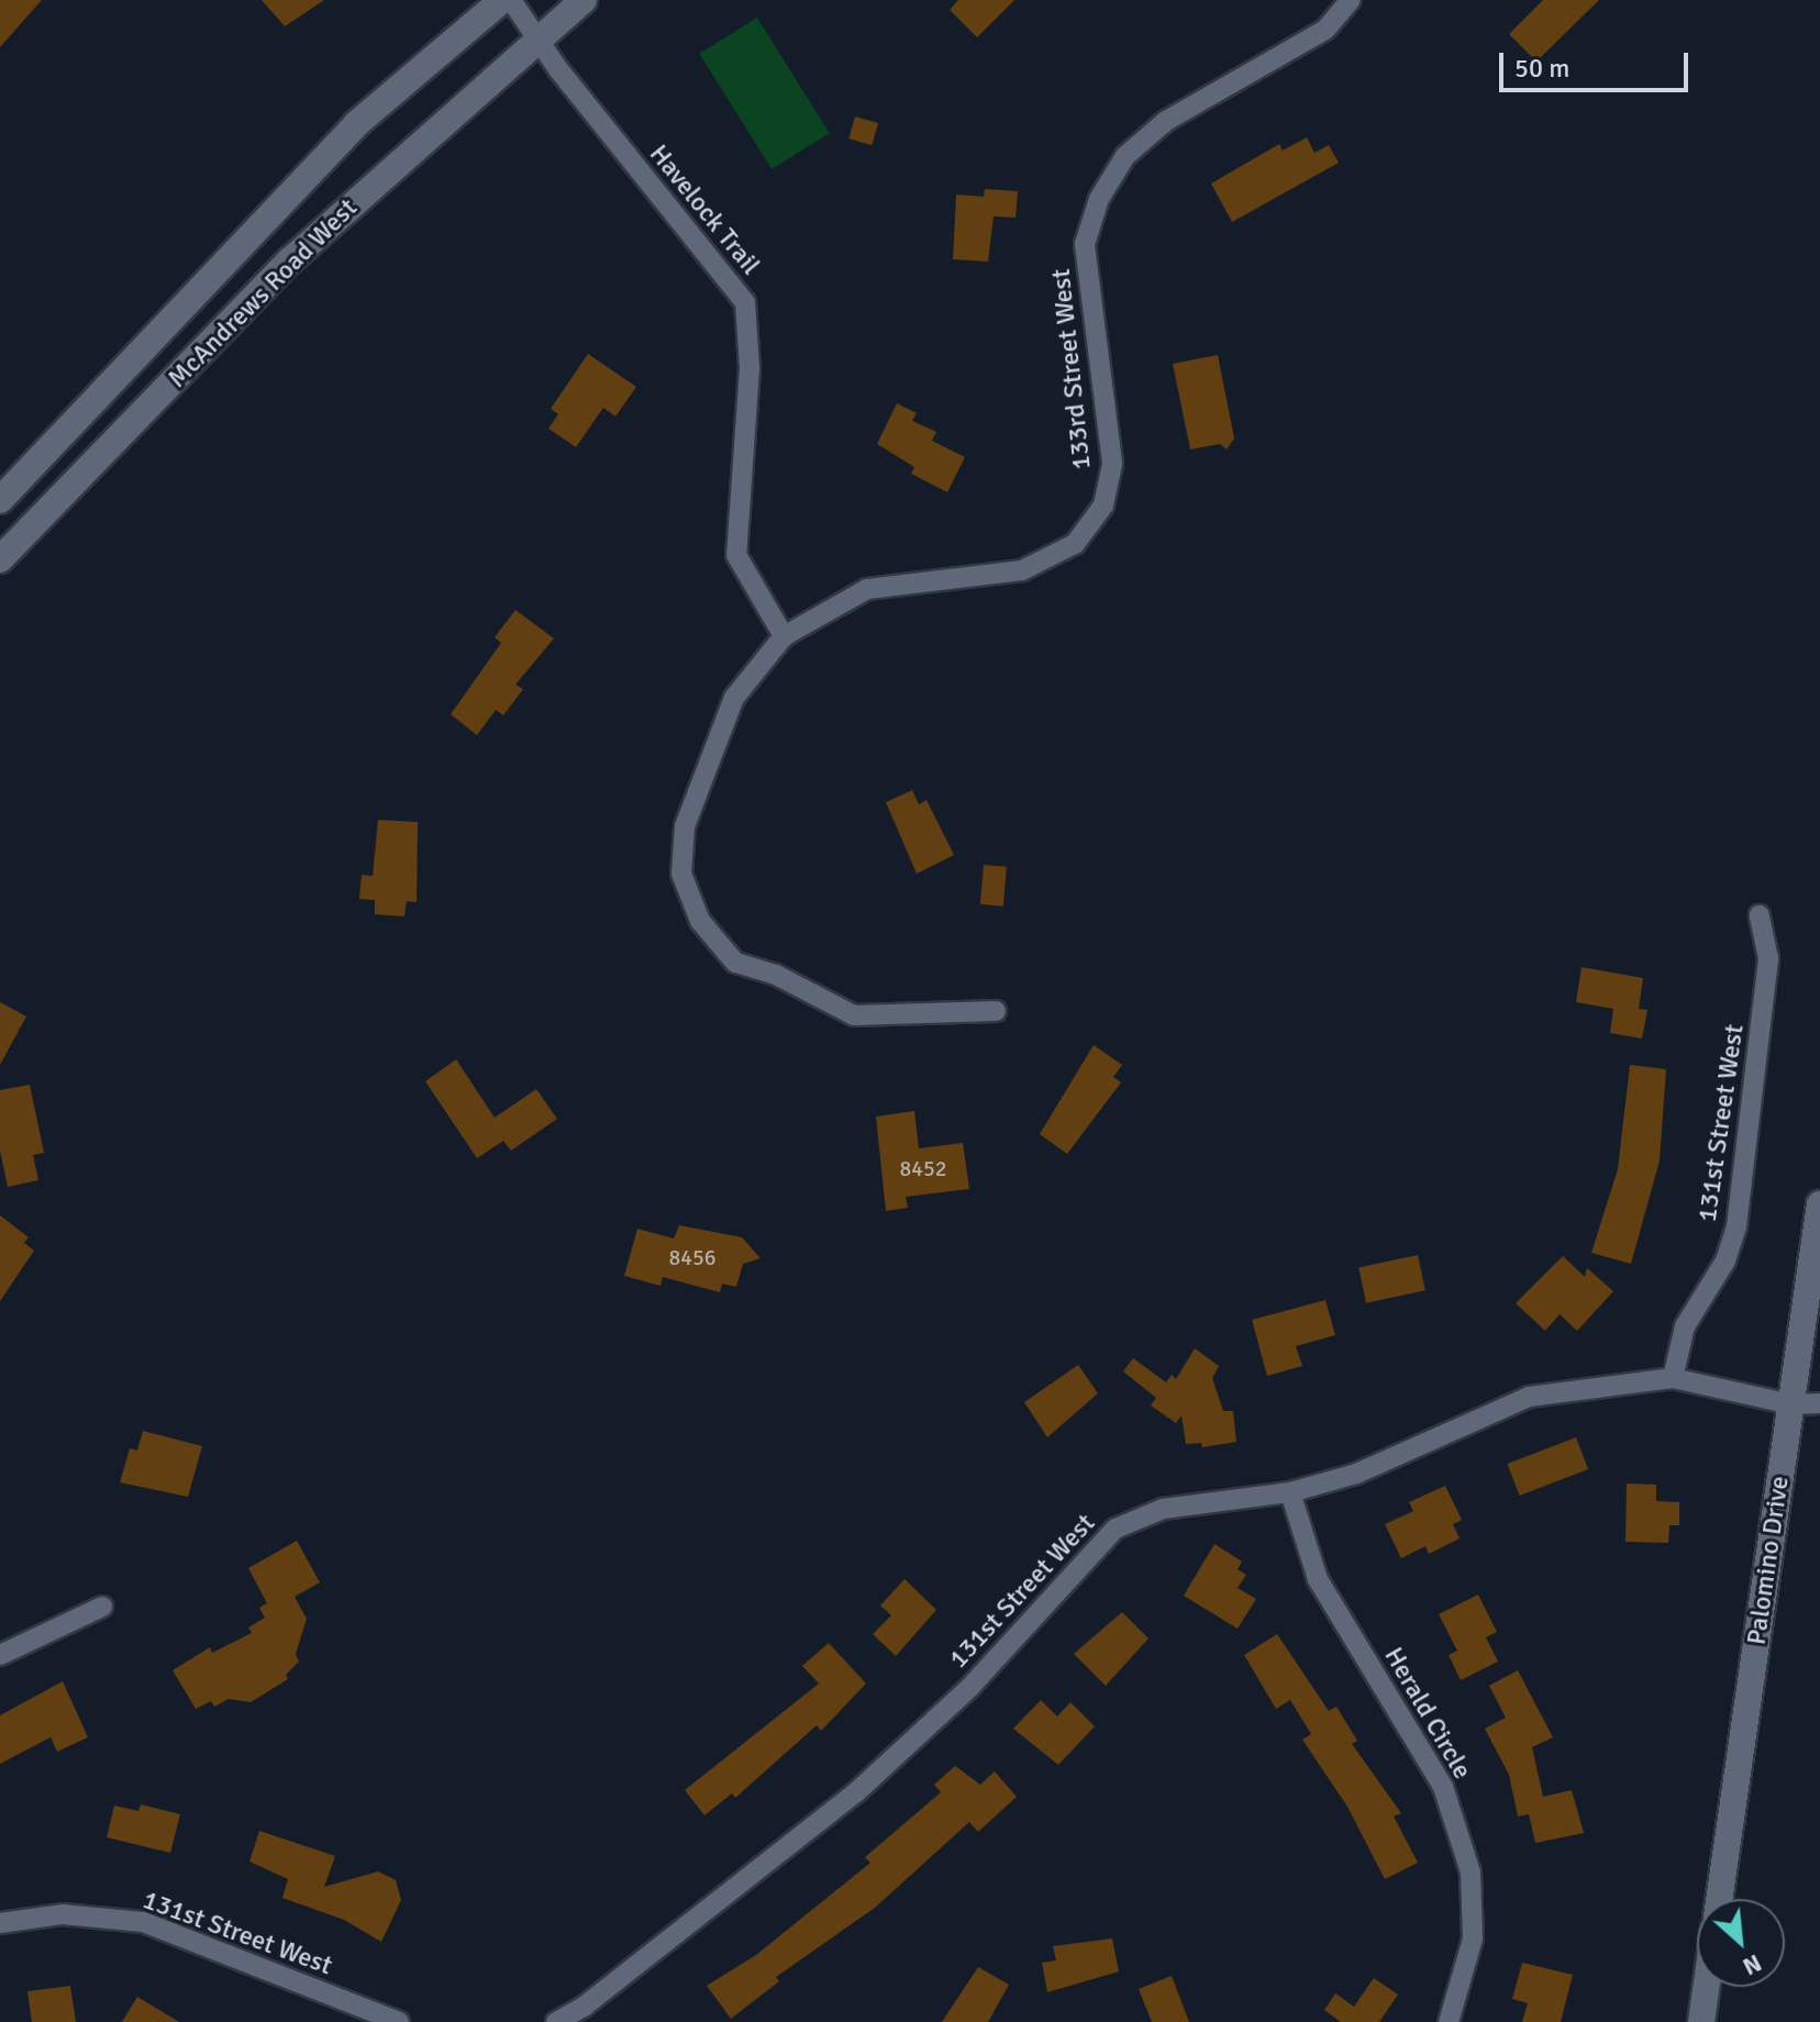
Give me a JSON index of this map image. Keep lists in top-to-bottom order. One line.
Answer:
{"streets":{"main road":["McAndrews Road West","Palomino Drive"],"street":["Havelock Trail","133rd Street West","131st Street West","Herald Circle"]},"crossings":[["Havelock Trail","McAndrews Road West"],["Havelock Trail","133rd Street West"],["131st Street West","Palomino Drive"],["131st Street West","Herald Circle"]],"house_numbers":["8452","8456"],"scale_bar":"50 m","north":"bottom right"}
